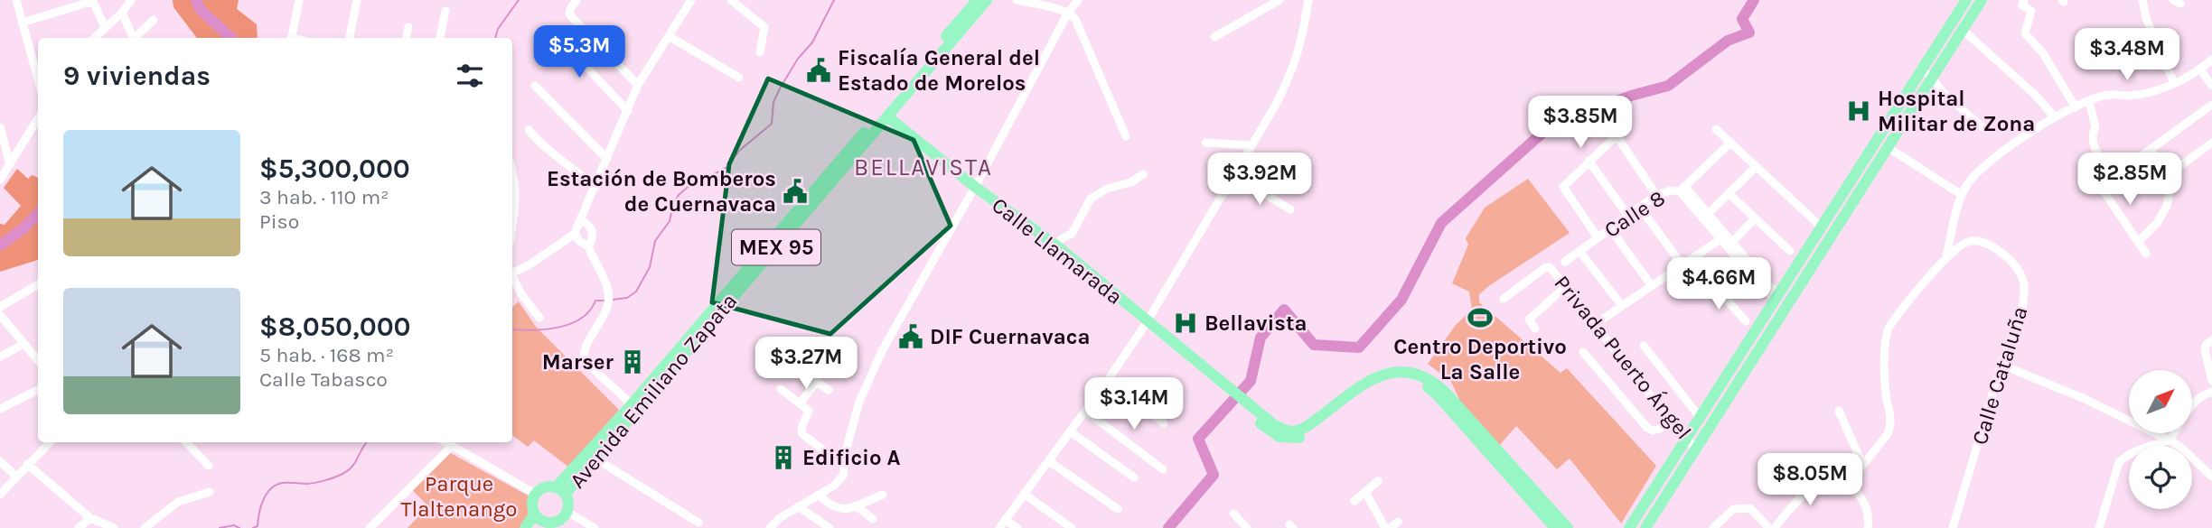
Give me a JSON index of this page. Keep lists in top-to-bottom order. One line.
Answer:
{"streets":{"main road":["MEX 95","Calle Llamarada","Avenida Emiliano Zapata"],"street":["Calle 8","Privada Puerto Ángel","Calle Cataluña"]},"crossings":[["Calle Llamarada","Avenida Emiliano Zapata"]],"districts":["BELLAVISTA"],"parks":["Parque Tlaltenango"],"places":{"public building":["Fiscalía General del Estado de Morelos","Estación de Bomberos de Cuernavaca","DIF Cuernavaca"],"hospital":["Hospital Militar de Zona","Bellavista"],"sports":["Centro Deportivo La Salle"],"building":["Marser","Edificio A"]},"north":"top right","page":{"price":["$5.3M","$3.48M","$3.85M","$3.92M","$2.85M","$4.66M","$3.27M","$3.14M","$8.05M"],"heading":"9 viviendas","list":[{"name":"$5,300,000","note":"3 hab. · 110 m² · Piso"},{"name":"$8,050,000","note":"5 hab. · 168 m² · Calle Tabasco"}]}}
